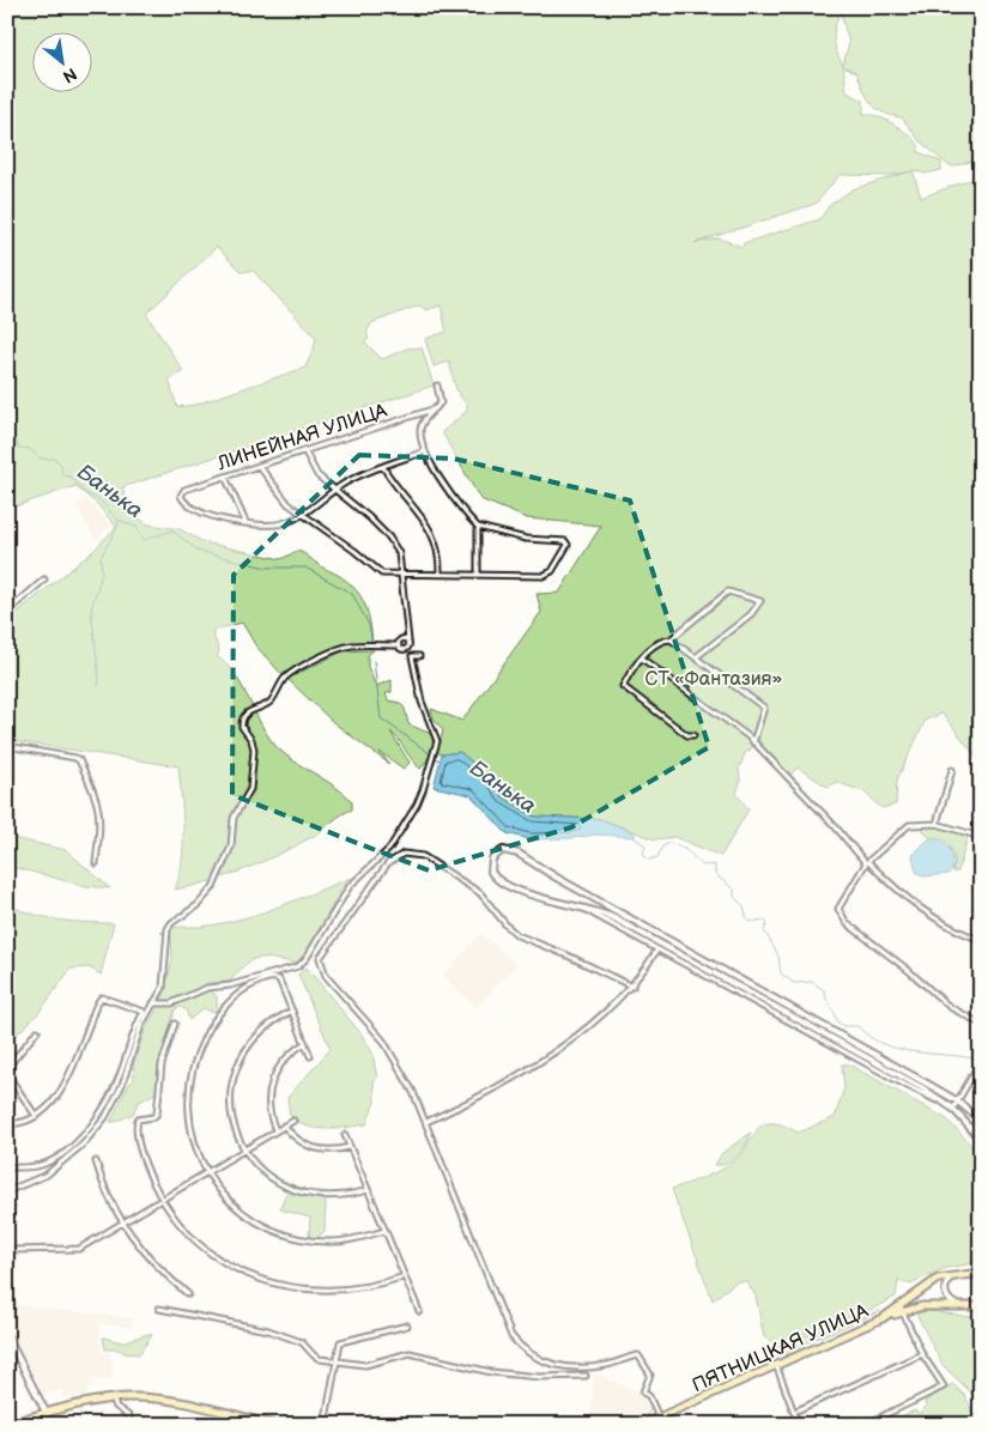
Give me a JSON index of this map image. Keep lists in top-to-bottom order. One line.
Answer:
{"streets":{"main road":["ПЯТНИЦКАЯ УЛИЦА"],"street":["ЛИНЕЙНАЯ УЛИЦА"]},"water":["Банька"],"parks":["СТ «Фантазия»"],"north":"bottom right"}
